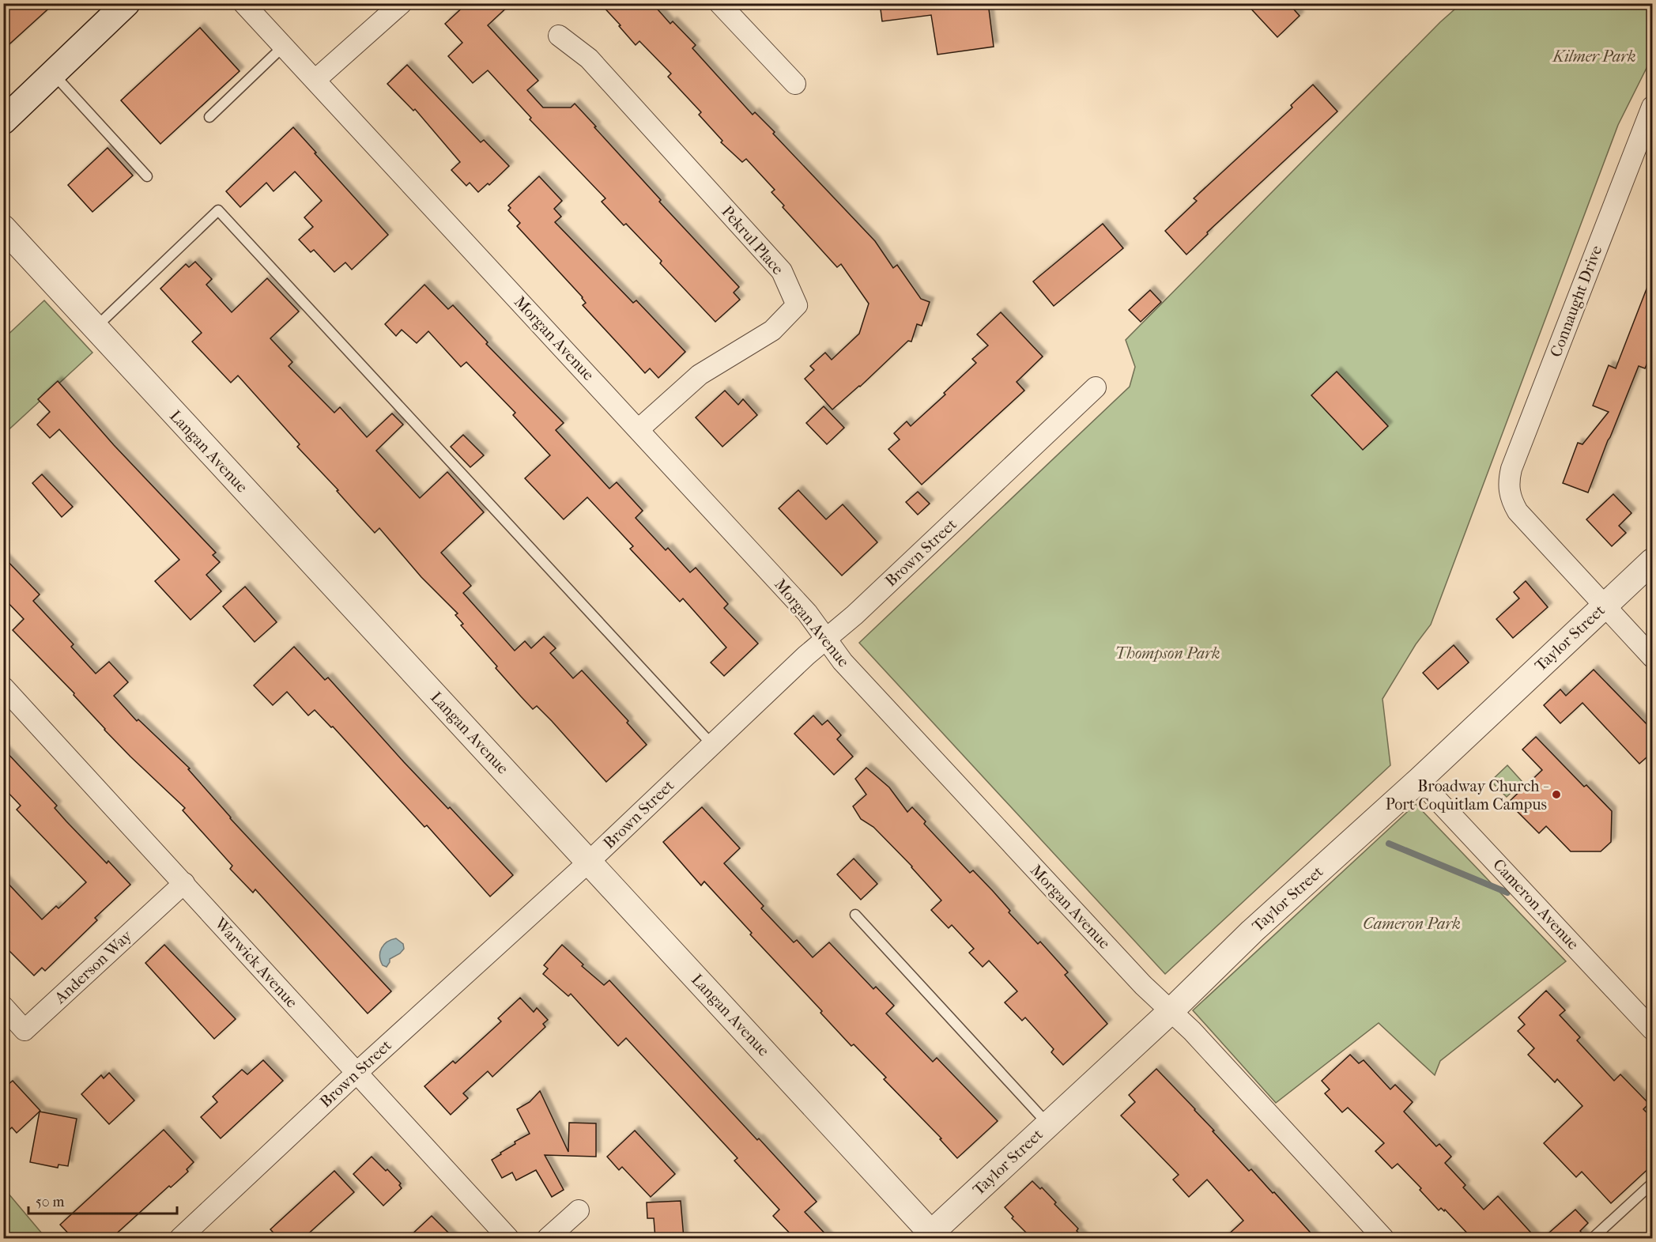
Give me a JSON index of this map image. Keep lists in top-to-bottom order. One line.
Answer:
{"streets":{"street":["Pekrul Place","Connaught Drive","Morgan Avenue","Langan Avenue","Brown Street","Taylor Street","Cameron Avenue","Warwick Avenue","Anderson Way"]},"crossings":[["Pekrul Place","Morgan Avenue"],["Connaught Drive","Taylor Street"],["Morgan Avenue","Brown Street"],["Morgan Avenue","Taylor Street"],["Langan Avenue","Brown Street"],["Langan Avenue","Taylor Street"],["Brown Street","Warwick Avenue"],["Taylor Street","Cameron Avenue"],["Warwick Avenue","Anderson Way"]],"parks":["Kilmer Park","Thompson Park","Cameron Park"],"places":["Broadway Church - Port Coquitlam Campus"],"scale_bar":"50 m"}
